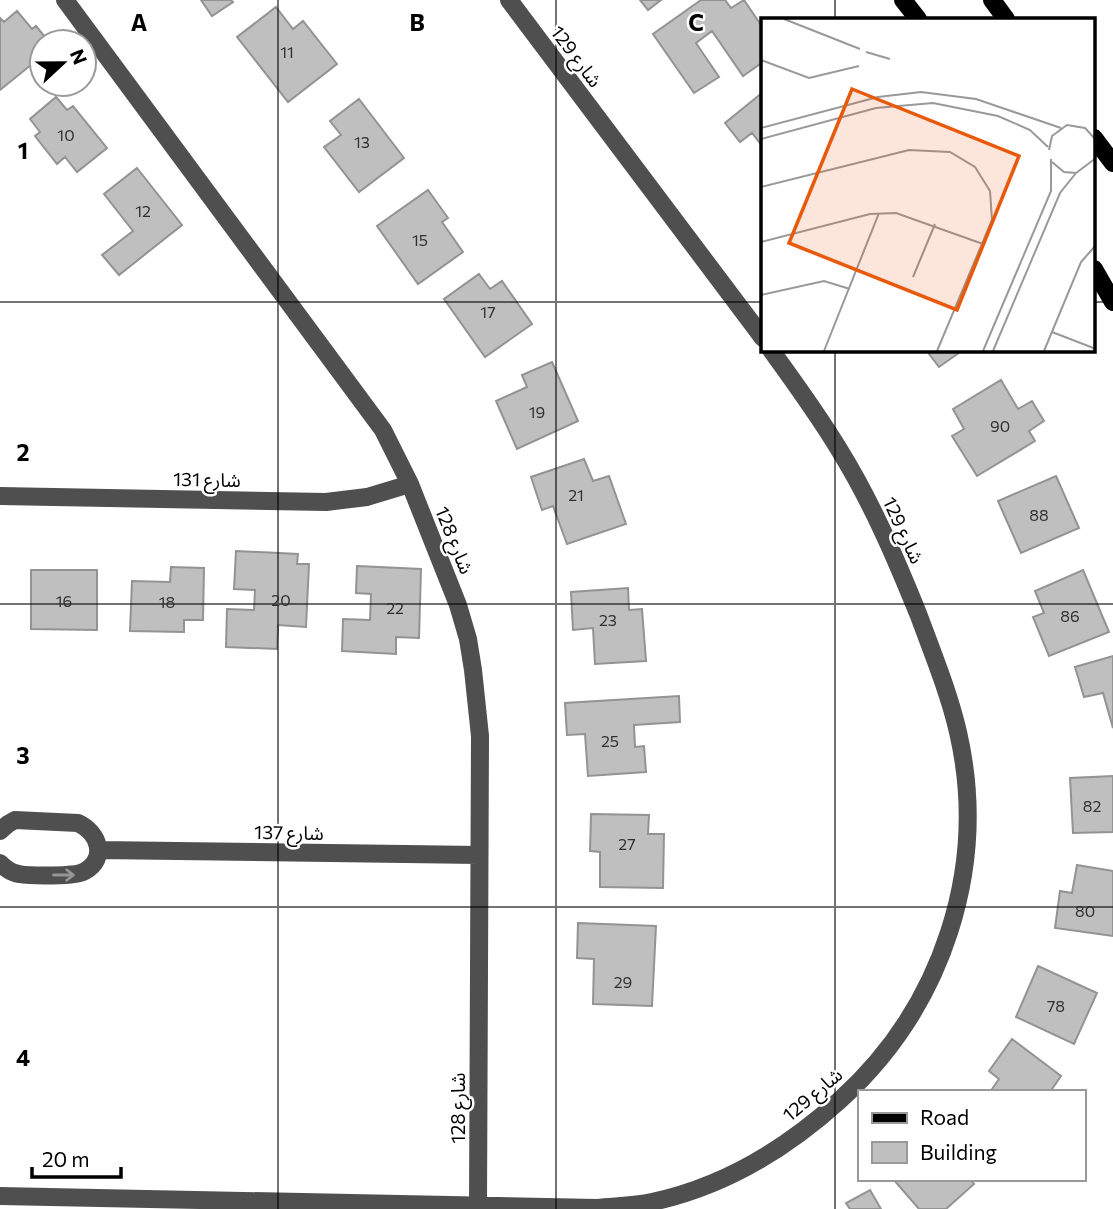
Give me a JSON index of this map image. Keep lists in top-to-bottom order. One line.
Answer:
{"streets":{"street":["شارع 129","شارع 131","شارع 128","شارع 137"]},"crossings":[["شارع 129","شارع 128"],["شارع 131","شارع 128"],["شارع 128","شارع 137"]],"house_numbers":["11","10","13","12","15","17","19","90","21","88","20","16","18","22","86","23","25","82","27","80","29","78"],"legend":["Road","Building"],"scale_bar":"20 m","north":"right","grid":{"columns":["A","B","C"],"rows":["1","2","3","4"]}}
